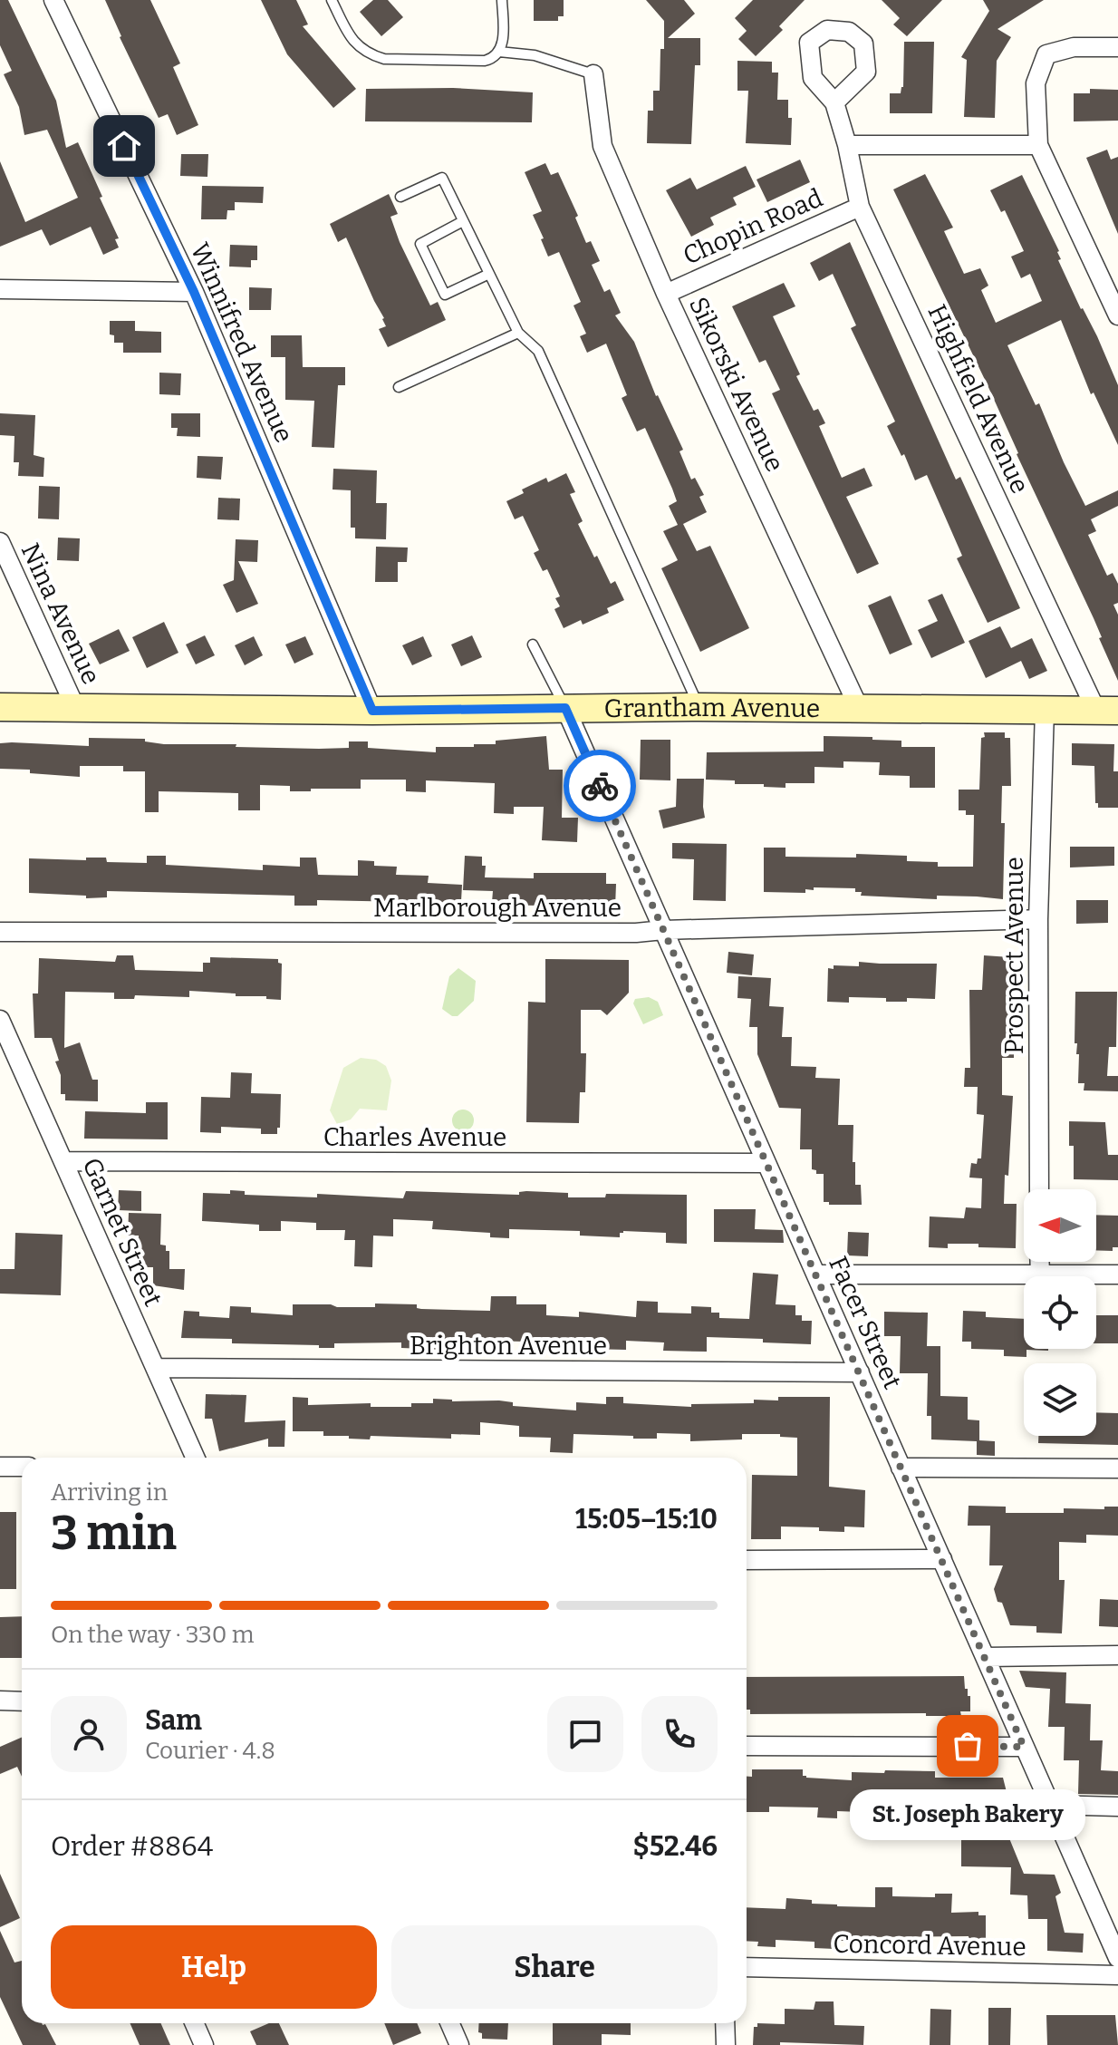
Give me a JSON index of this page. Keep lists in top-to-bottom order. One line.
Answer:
{"streets":{"street":["Chopin Road","Winnifred Avenue","Sikorski Avenue","Highfield Avenue","Nina Avenue","Grantham Avenue","Marlborough Avenue","Prospect Avenue","Charles Avenue","Garnet Street","Facer Street","Brighton Avenue","Concord Avenue"]},"crossings":[["Chopin Road","Sikorski Avenue"],["Chopin Road","Highfield Avenue"],["Winnifred Avenue","Grantham Avenue"],["Sikorski Avenue","Grantham Avenue"],["Highfield Avenue","Grantham Avenue"],["Nina Avenue","Grantham Avenue"],["Grantham Avenue","Prospect Avenue"],["Grantham Avenue","Facer Street"],["Marlborough Avenue","Prospect Avenue"],["Marlborough Avenue","Facer Street"],["Charles Avenue","Garnet Street"],["Charles Avenue","Facer Street"],["Garnet Street","Brighton Avenue"],["Facer Street","Brighton Avenue"]],"places":["St. Joseph Bakery"],"north":"left","page":{"heading":["3 min","Arriving in","15:05–15:10"],"panel":["Sam","Courier · 4.8","Order #8864","$52.46"],"bar":"On the way · 330 m","bubble":"St. Joseph Bakery","buttons":["Help","Share"]}}
